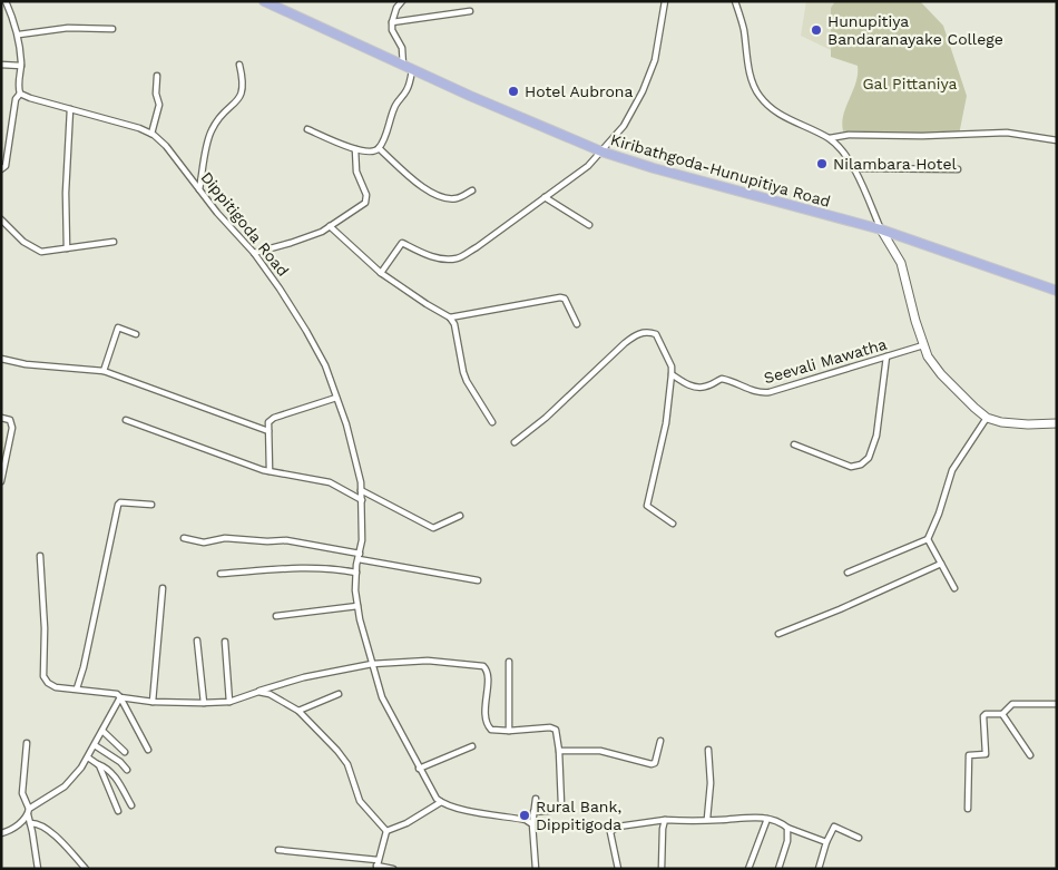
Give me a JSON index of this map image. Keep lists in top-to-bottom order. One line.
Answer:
{"streets":{"main road":["Kiribathgoda-Hunupitiya Road"],"street":["Dippitigoda Road","Seevali Mawatha"]},"parks":["Gal Pittaniya"],"places":["Hunupitiya Bandaranayake College","Hotel Aubrona","Nilambara Hotel","Rural Bank, Dippitigoda"]}
